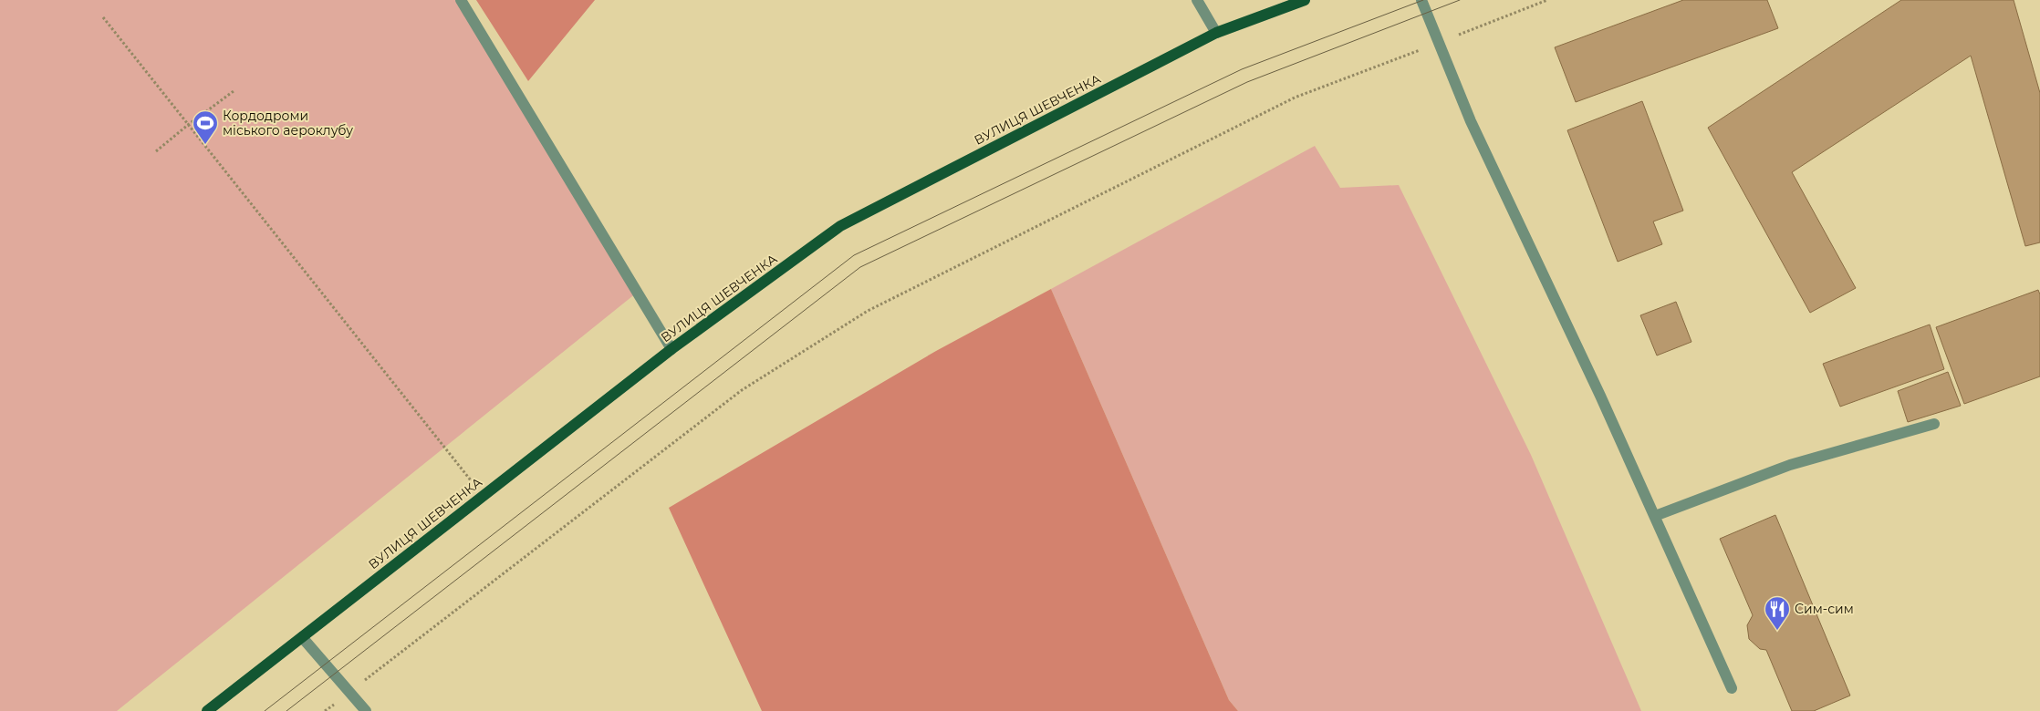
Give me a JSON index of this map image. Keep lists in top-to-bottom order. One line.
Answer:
{"streets":{"main road":["ВУЛИЦЯ ШЕВЧЕНКА"]},"places":{"sports":["Кордодроми міського аероклубу"],"restaurant":["Сим-сим"]}}
